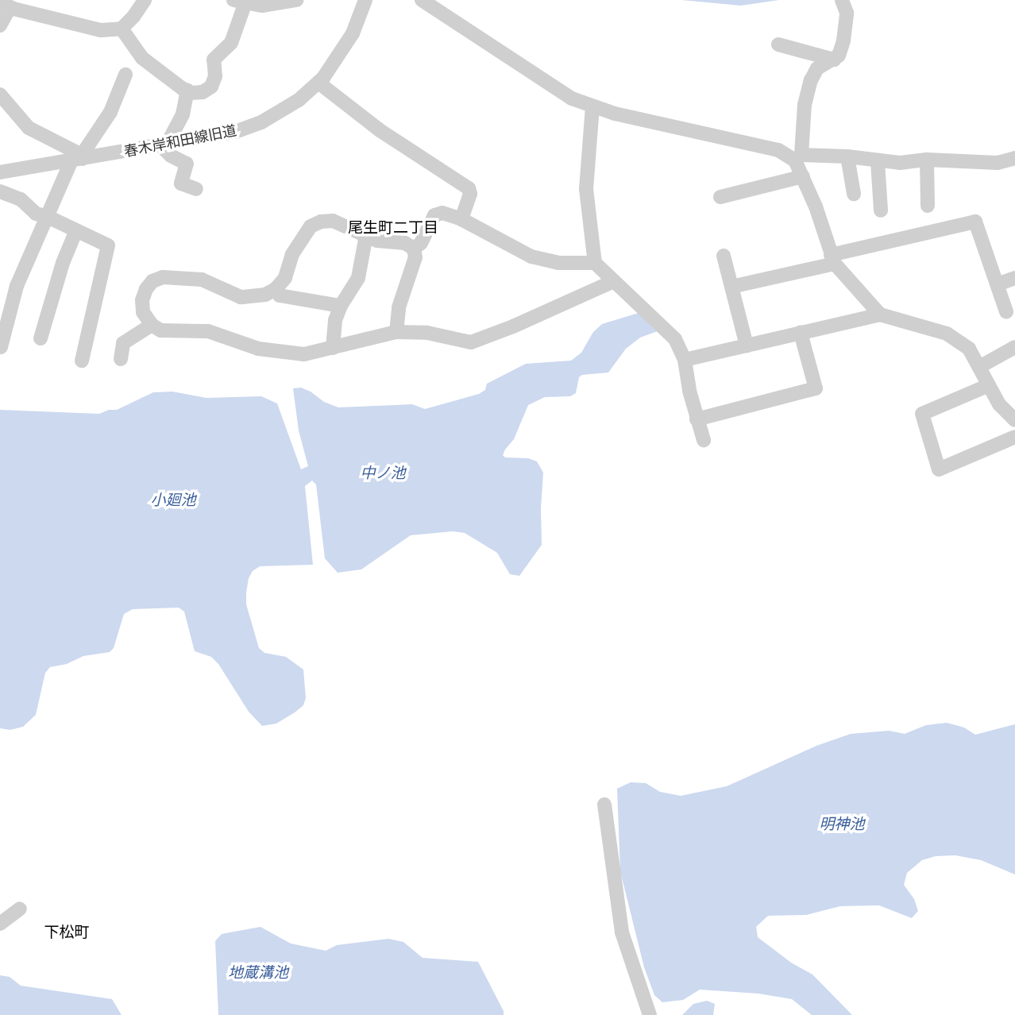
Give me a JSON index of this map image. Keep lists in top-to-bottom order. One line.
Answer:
{"streets":{"street":["春木岸和田線旧道"]},"districts":["尾生町二丁目","下松町"],"water":["中ノ池","小廻池","明神池","地蔵溝池"]}
